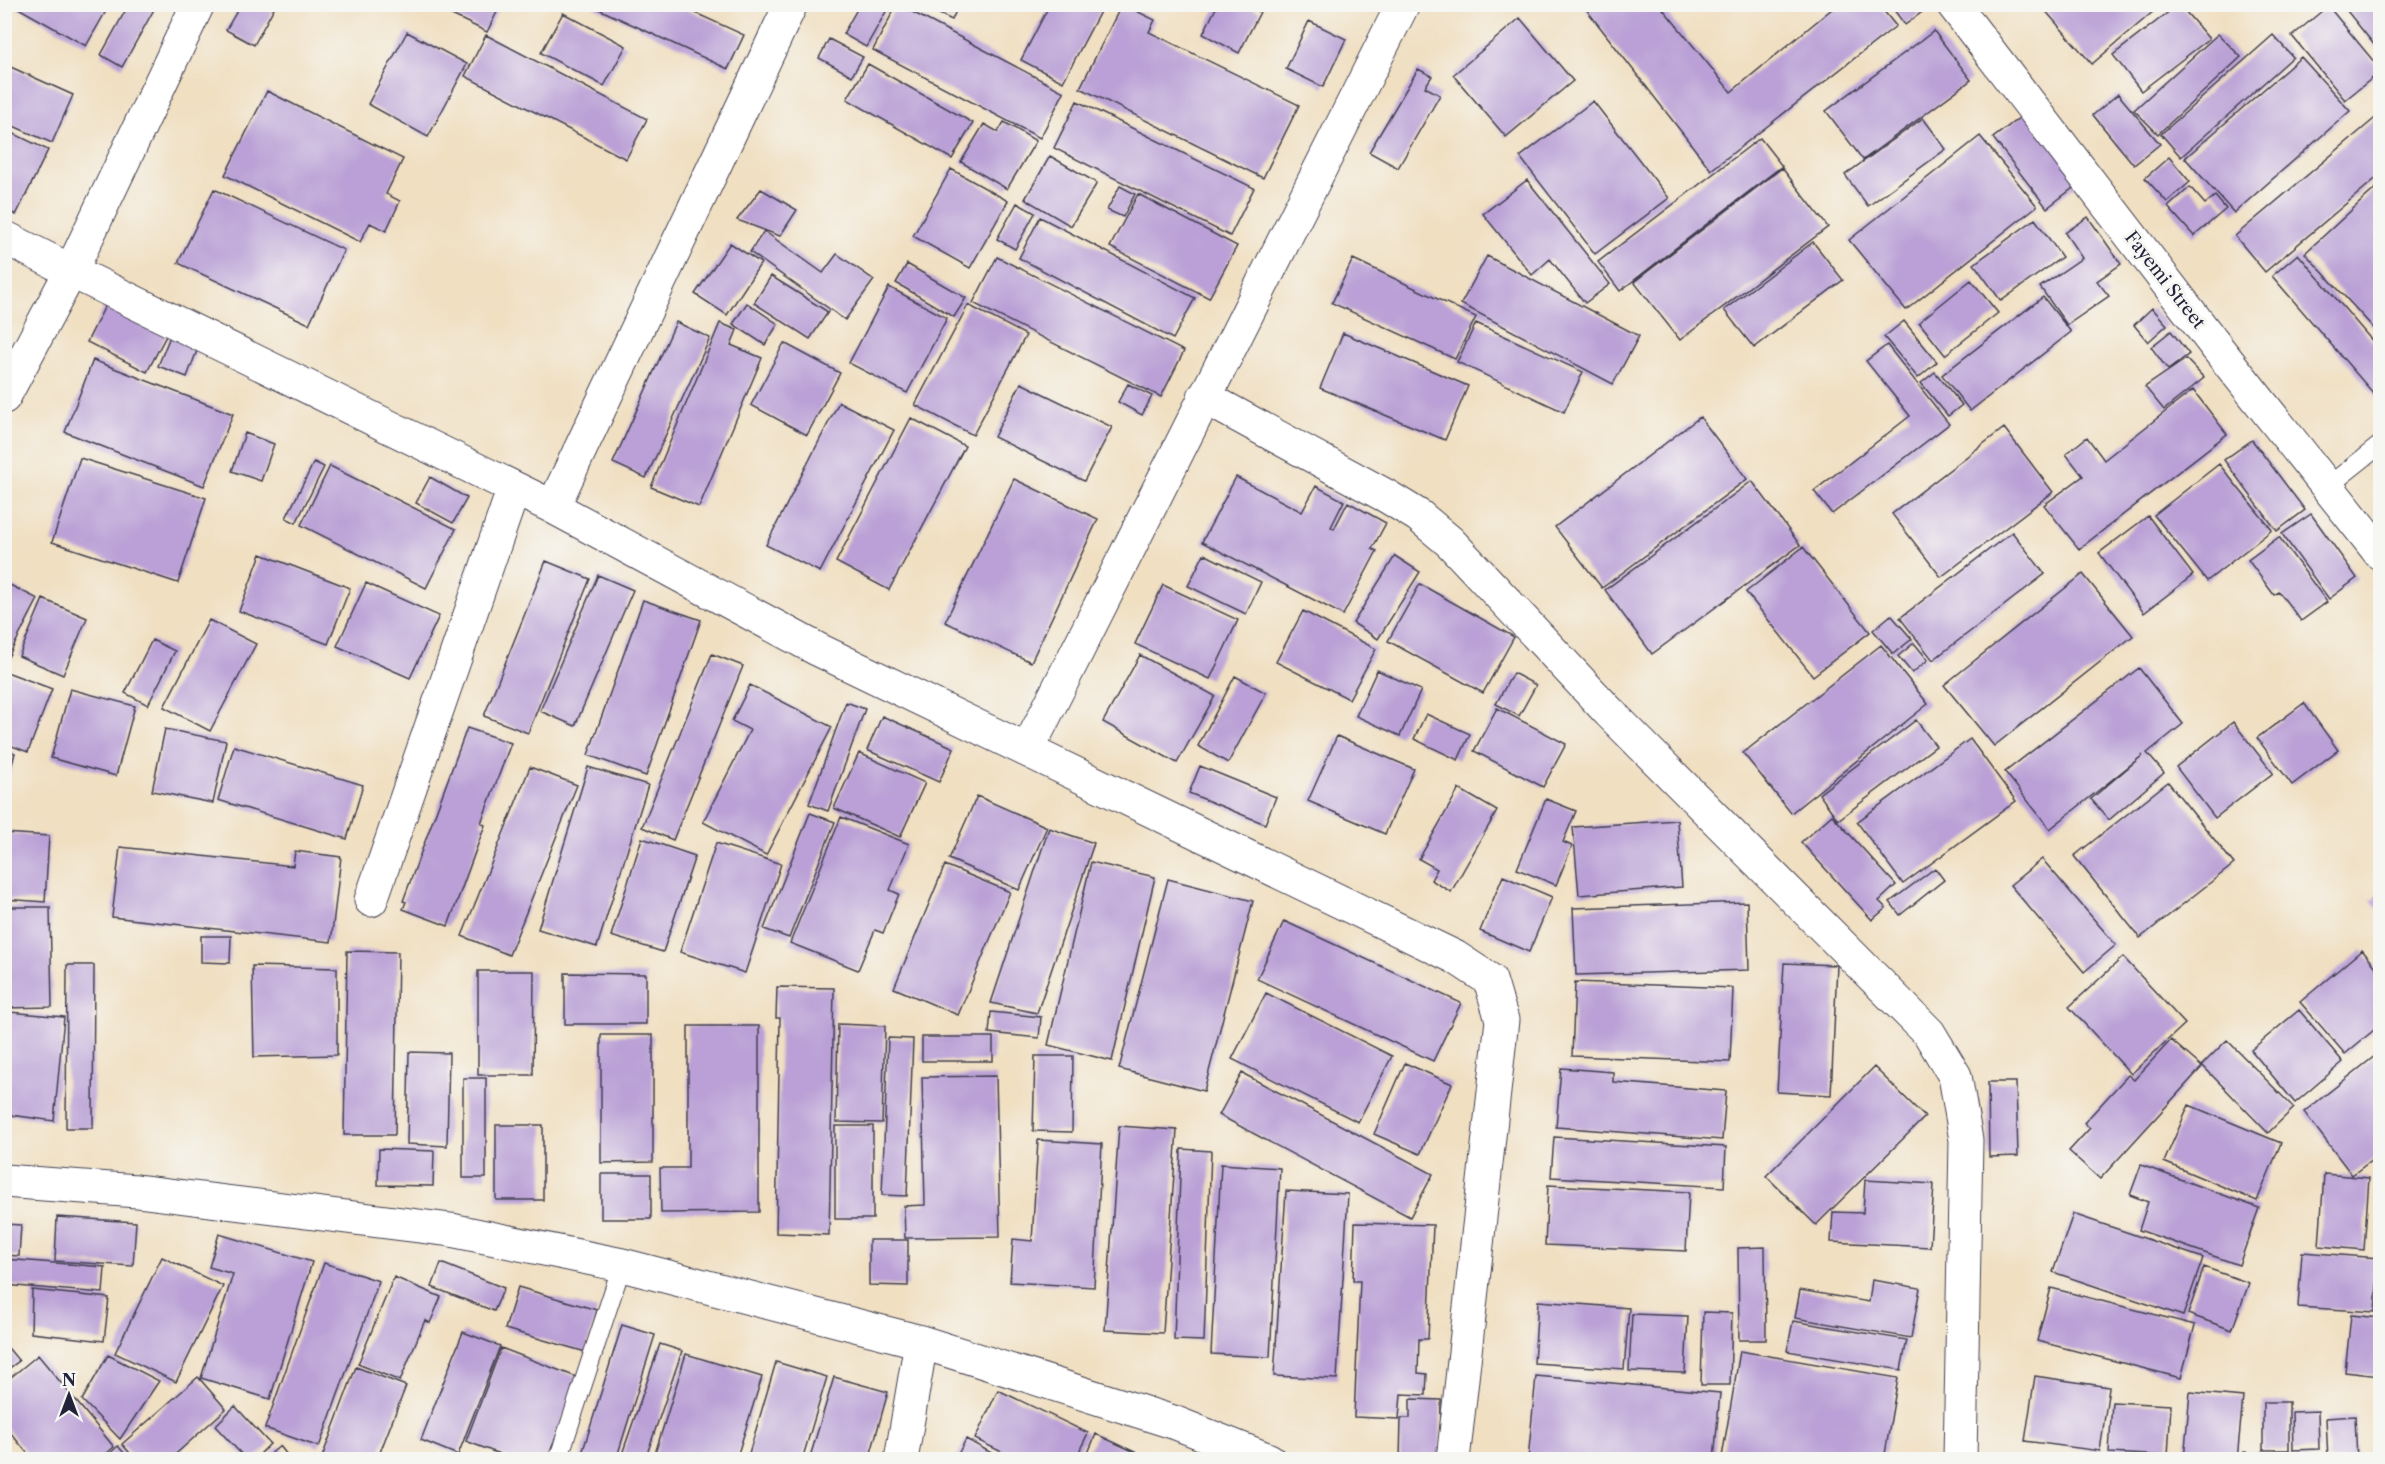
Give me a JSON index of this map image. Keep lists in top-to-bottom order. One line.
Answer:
{"streets":{"street":["Fayemi Street"]},"north":"top"}
